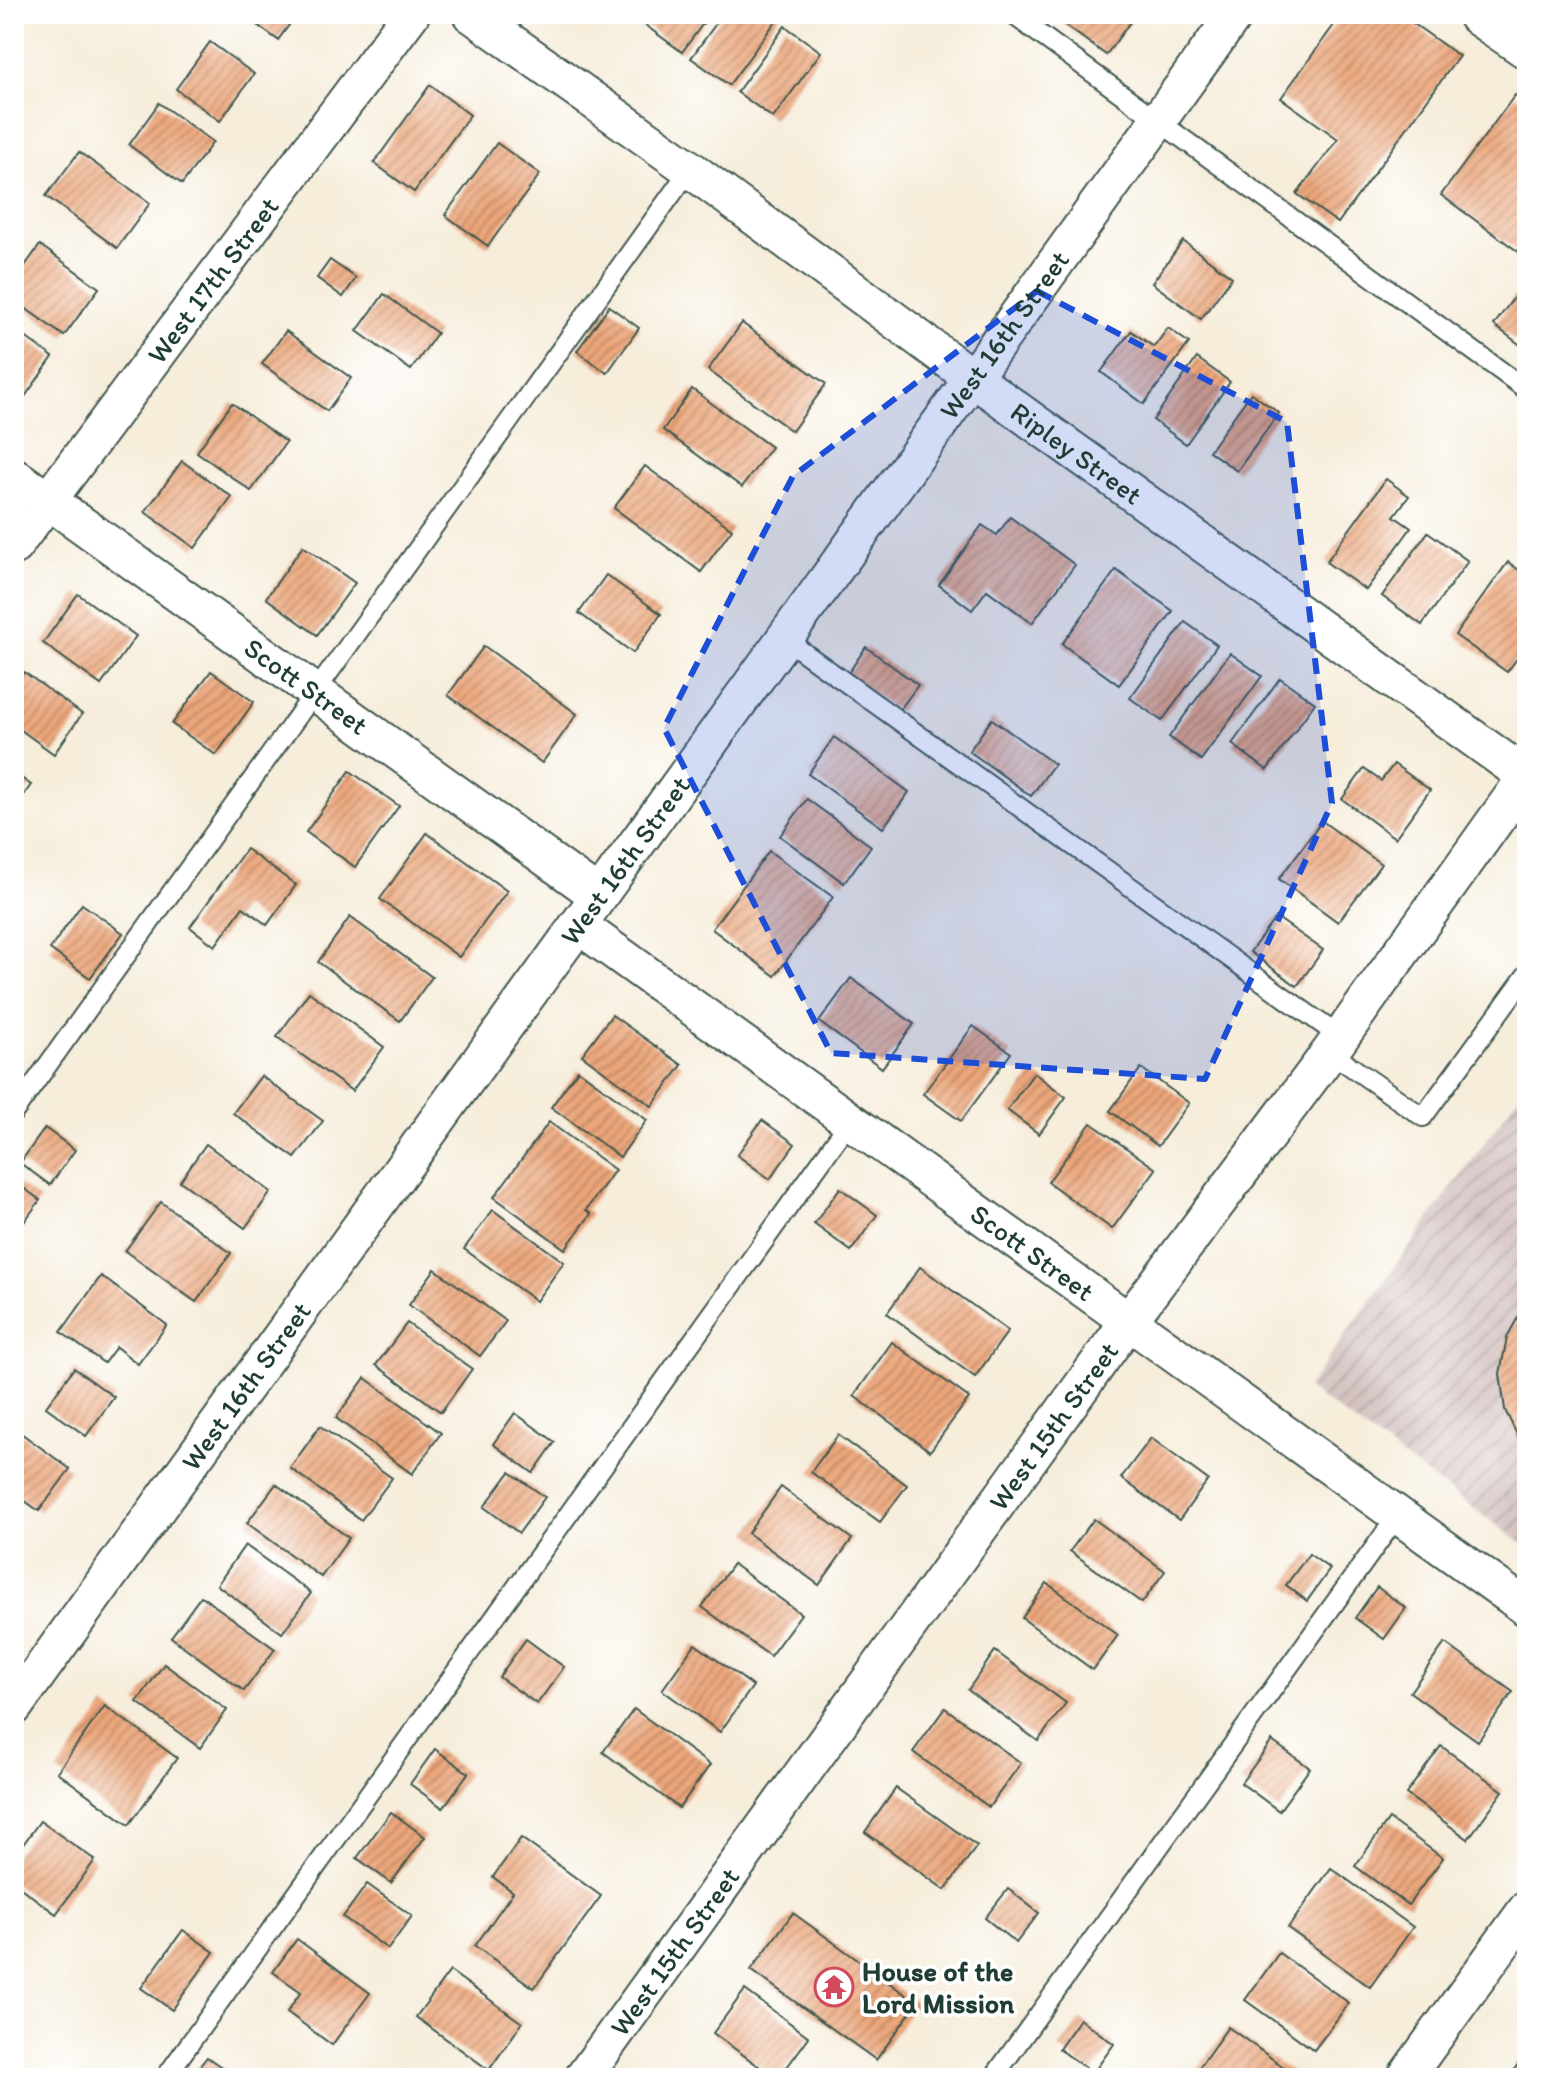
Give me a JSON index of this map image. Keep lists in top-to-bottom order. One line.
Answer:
{"streets":{"street":["West 17th Street","West 16th Street","Ripley Street","Scott Street","West 15th Street"]},"crossings":[["West 17th Street","Scott Street"],["West 16th Street","Ripley Street"],["West 16th Street","Scott Street"],["Ripley Street","West 15th Street"],["Scott Street","West 15th Street"]],"places":{"temple":["House of the Lord Mission"]}}
